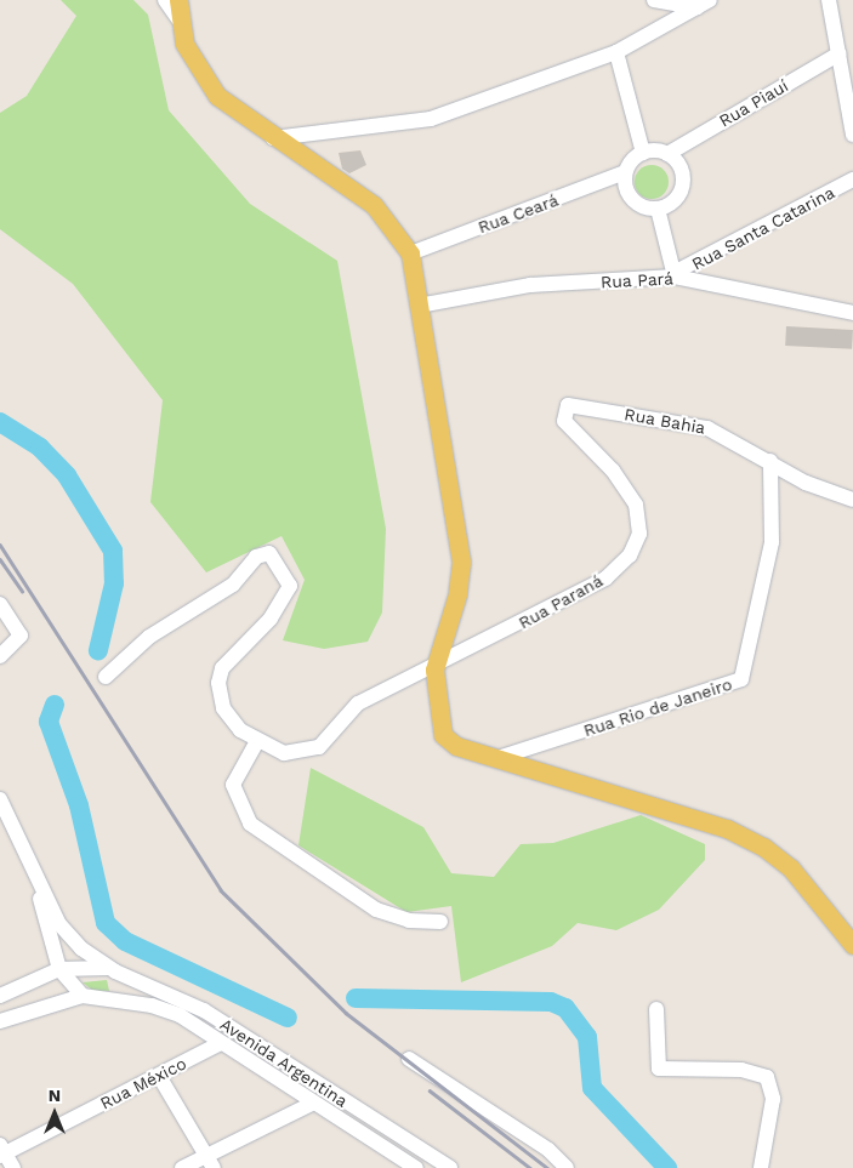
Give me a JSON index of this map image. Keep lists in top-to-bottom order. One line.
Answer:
{"streets":{"street":["Rua Piauí","Rua Ceará","Rua Santa Catarina","Rua Pará","Rua Bahia","Rua Paraná","Rua Rio de Janeiro","Avenida Argentina","Rua México"]},"crossings":[["Rua Piauí","Rua Ceará"],["Rua Santa Catarina","Rua Pará"],["Rua Bahia","Rua Paraná"],["Rua Bahia","Rua Rio de Janeiro"],["Avenida Argentina","Rua México"]],"north":"top"}
